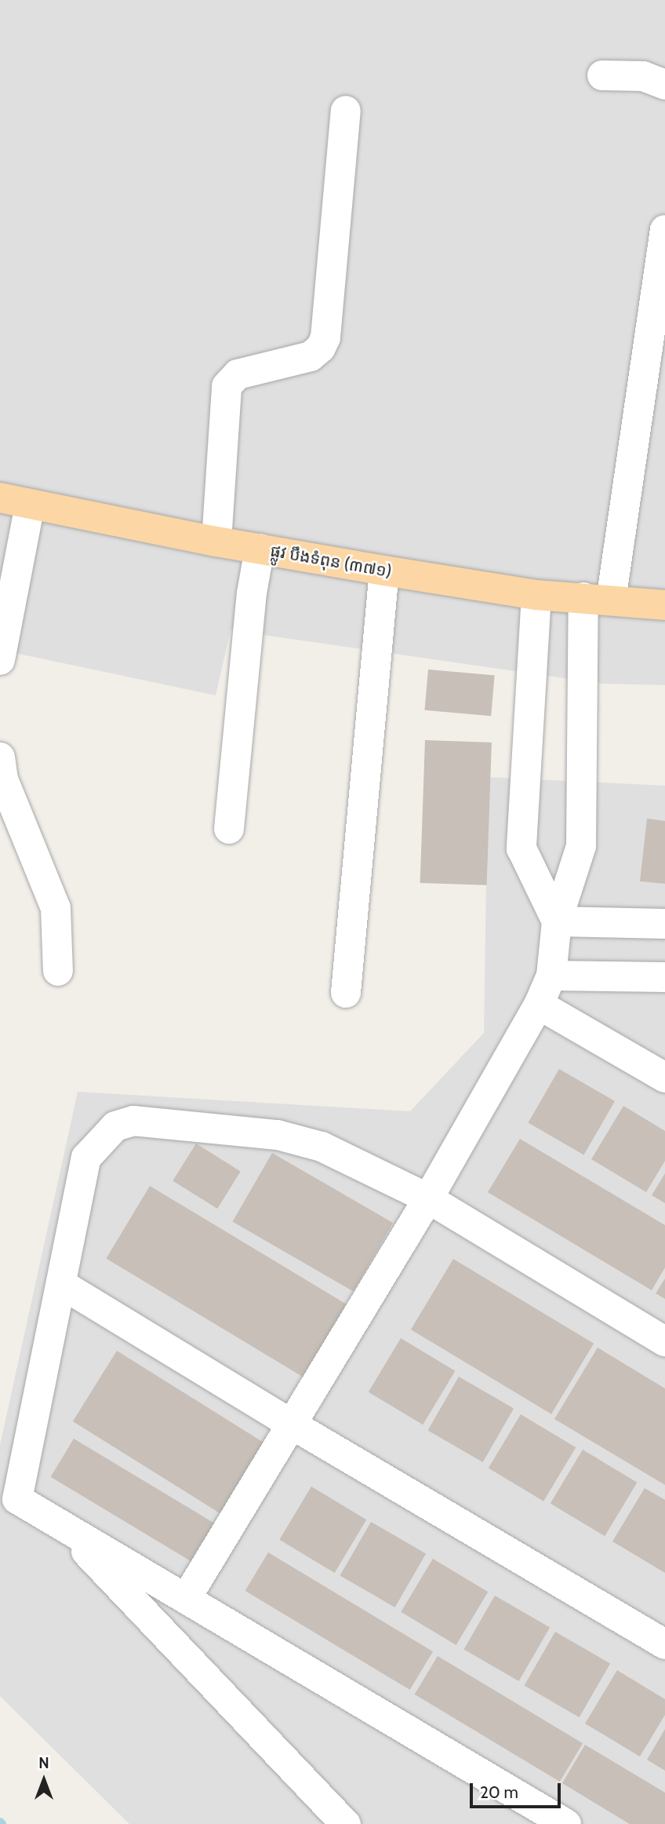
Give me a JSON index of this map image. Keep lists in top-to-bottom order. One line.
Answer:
{"streets":{"main road":["ផ្លូវ បឹងទំពុន (៣៧១)"]},"scale_bar":"20 m","north":"top"}
